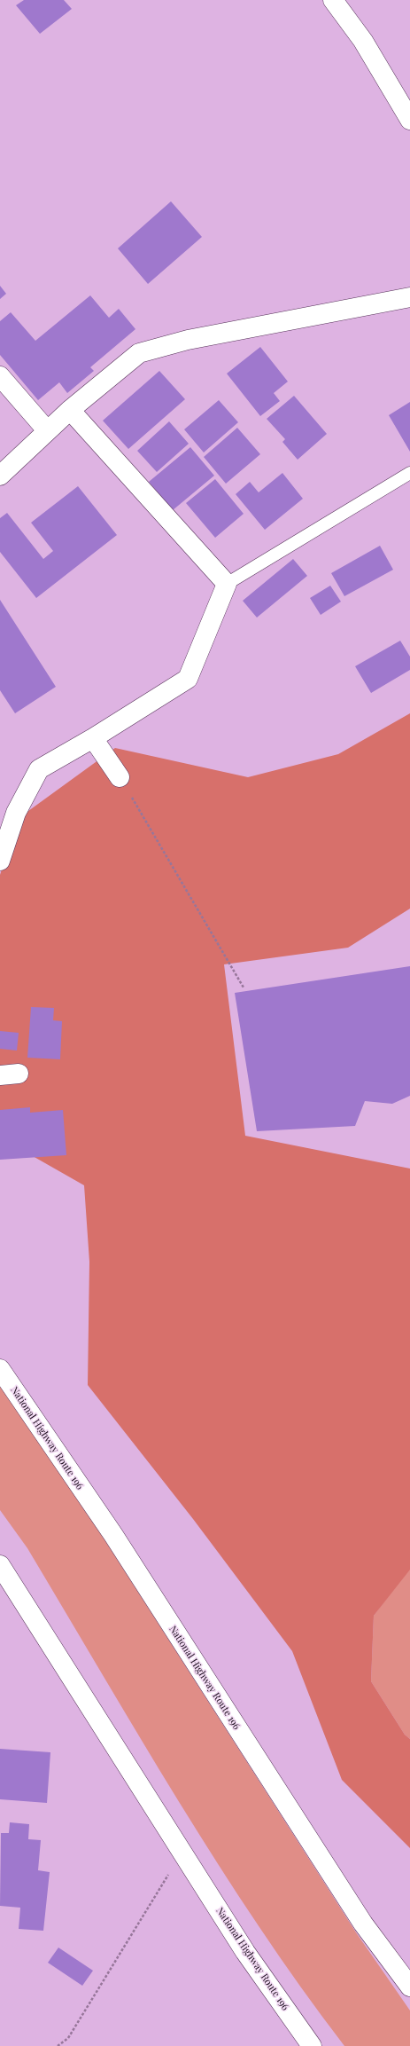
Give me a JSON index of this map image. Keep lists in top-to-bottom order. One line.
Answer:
{"streets":{"main road":["National Highway Route 196"]}}
